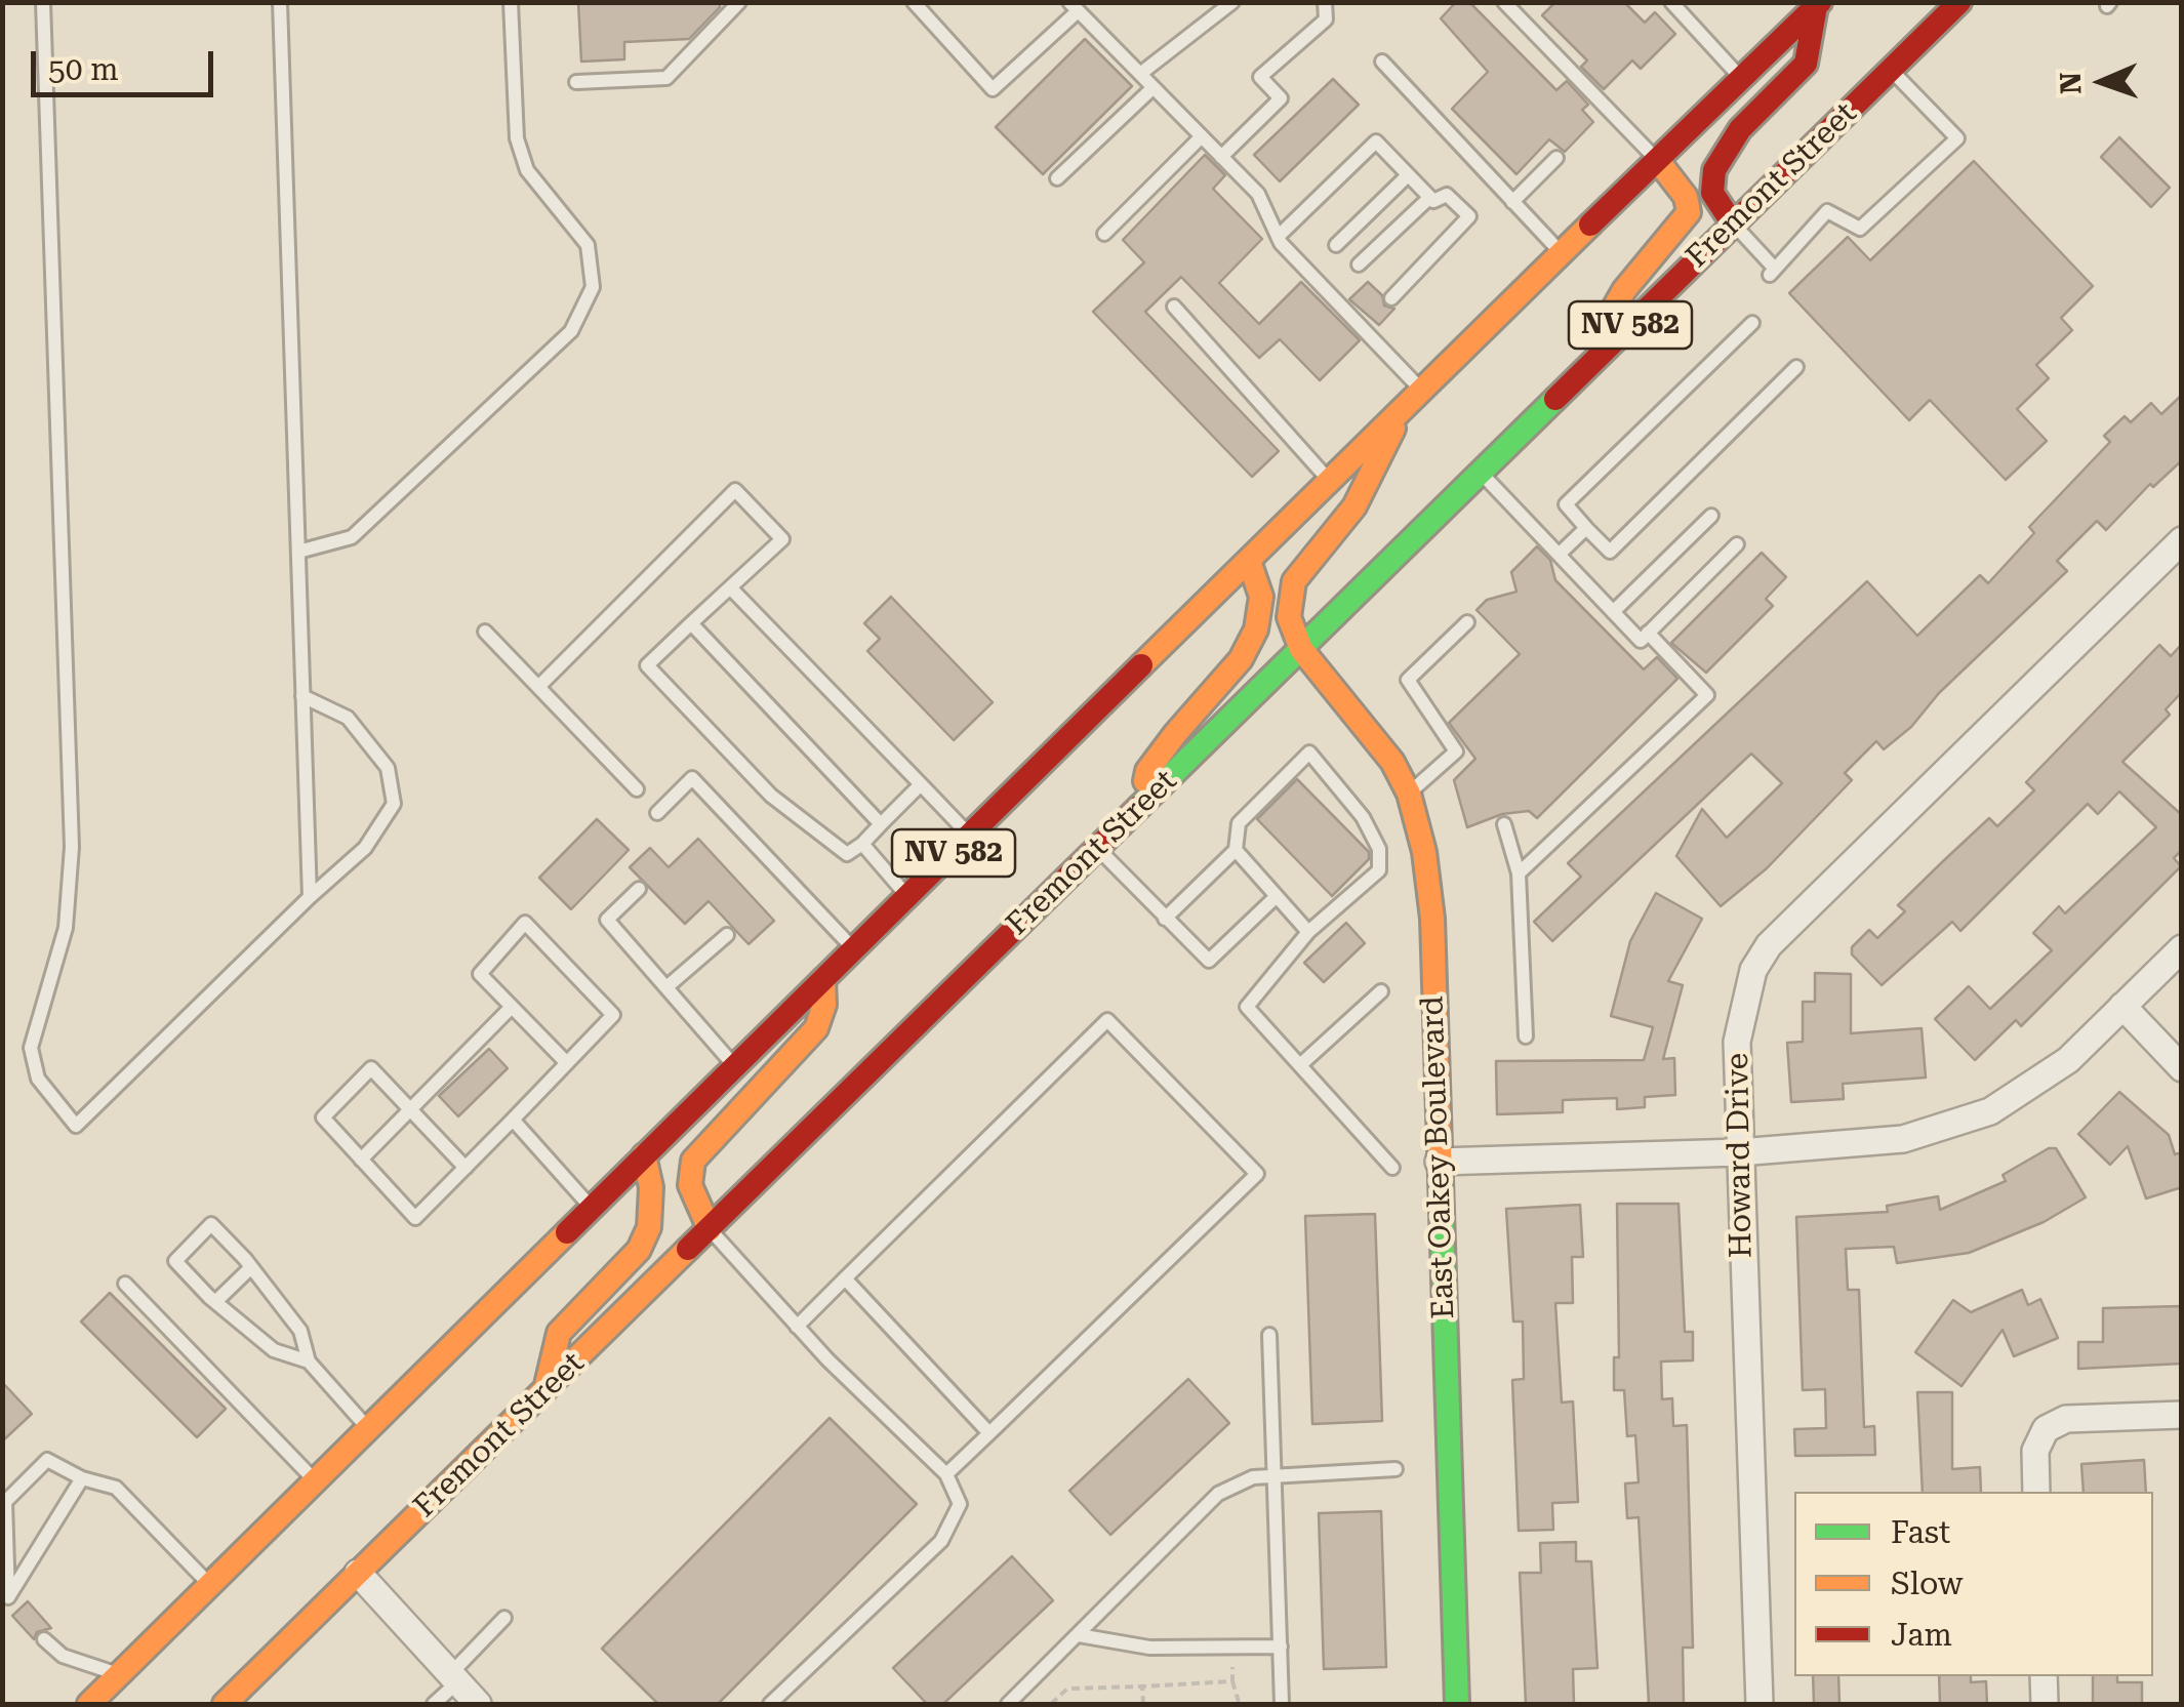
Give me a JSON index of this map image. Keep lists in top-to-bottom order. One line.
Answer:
{"streets":{"main road":["Fremont Street","NV 582","East Oakey Boulevard"],"street":["Howard Drive"]},"crossings":[["Fremont Street","East Oakey Boulevard"]],"legend":["Fast","Slow","Jam"],"scale_bar":"50 m","north":"left"}
